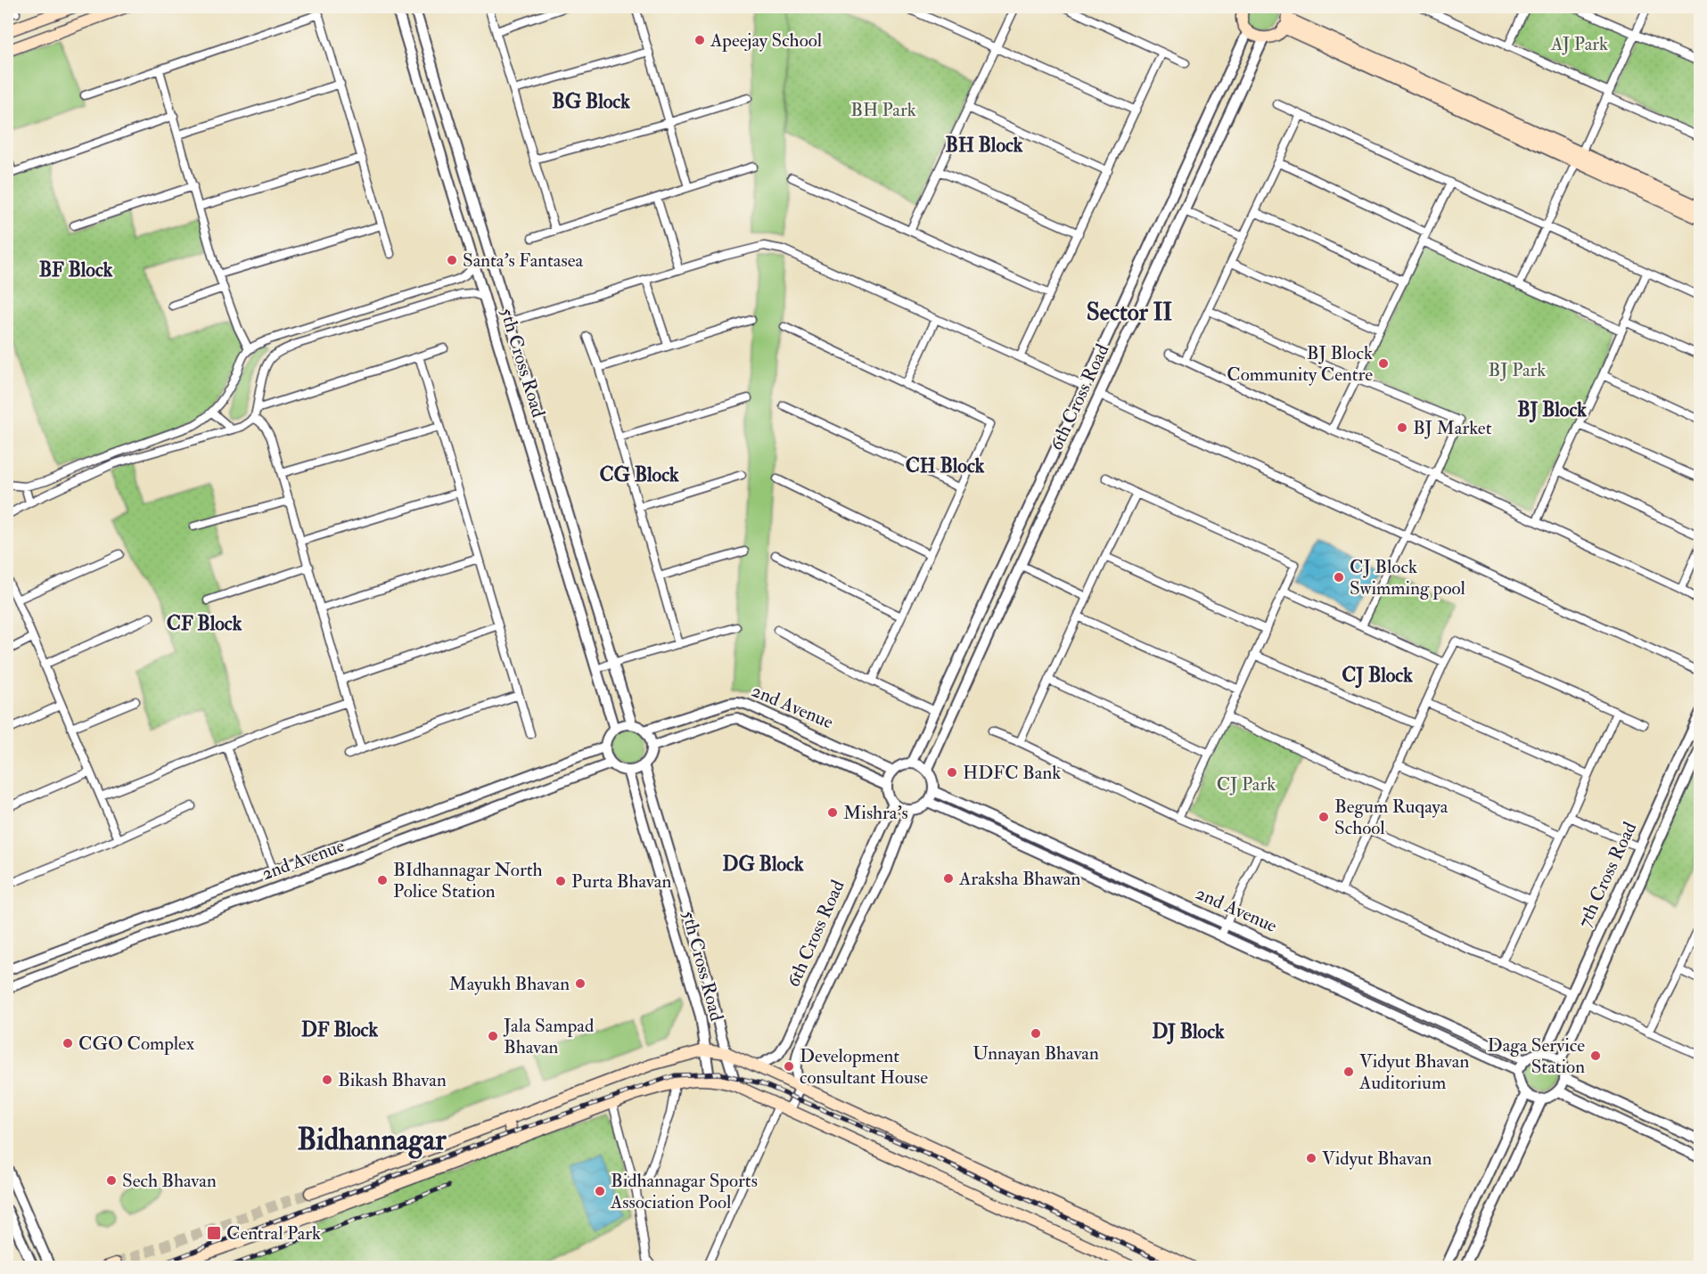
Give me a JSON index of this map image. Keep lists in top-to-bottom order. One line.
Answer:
{"streets":{"street":["5th Cross Road","6th Cross Road","2nd Avenue","7th Cross Road"]},"crossings":[["5th Cross Road","2nd Avenue"],["6th Cross Road","2nd Avenue"],["2nd Avenue","7th Cross Road"]],"districts":["BG Block","BH Block","BF Block","Sector II","BJ Block","CH Block","CG Block","CF Block","CJ Block","DG Block","DF Block","DJ Block","Bidhannagar"],"parks":["AJ Park","BH Park","BJ Park","CJ Park"],"places":{"other":["Apeejay School","Santa's Fantasea","BJ Block Community Centre","BJ Market","CJ Block Swimming pool","HDFC Bank","Mishra's","Begum Ruqaya School","Araksha Bhawan","BIdhannagar North Police Station","Purta Bhavan","Mayukh Bhavan","Unnayan Bhavan","Jala Sampad Bhavan","CGO Complex","Daga Service Station","Development consultant House","Vidyut Bhavan Auditorium","Bikash Bhavan","Vidyut Bhavan","Sech Bhavan","Bidhannagar Sports Association Pool"],"transit":["Central Park"]}}
